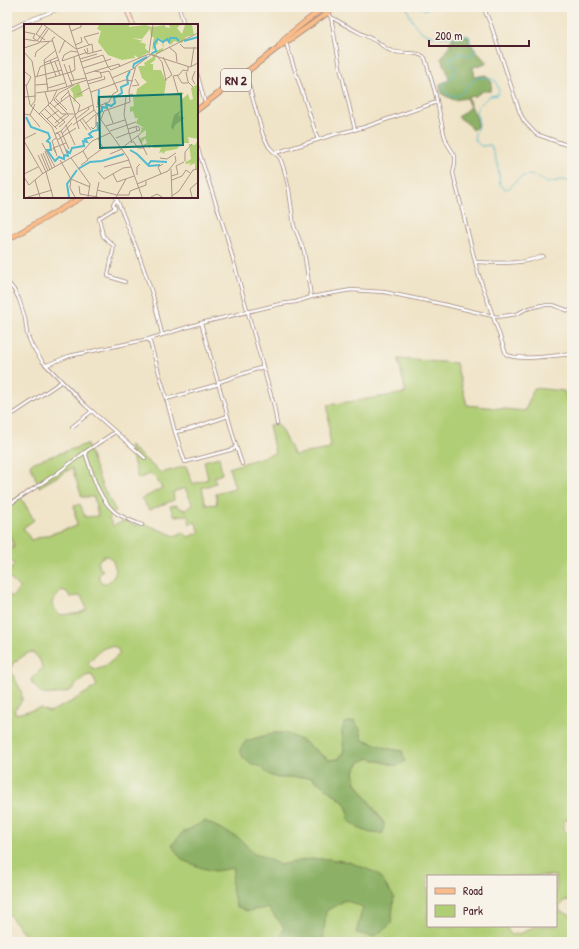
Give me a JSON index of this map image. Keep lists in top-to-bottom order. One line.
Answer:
{"streets":{"main road":["RN 2"]},"legend":["Road","Park"],"scale_bar":"200 m"}
